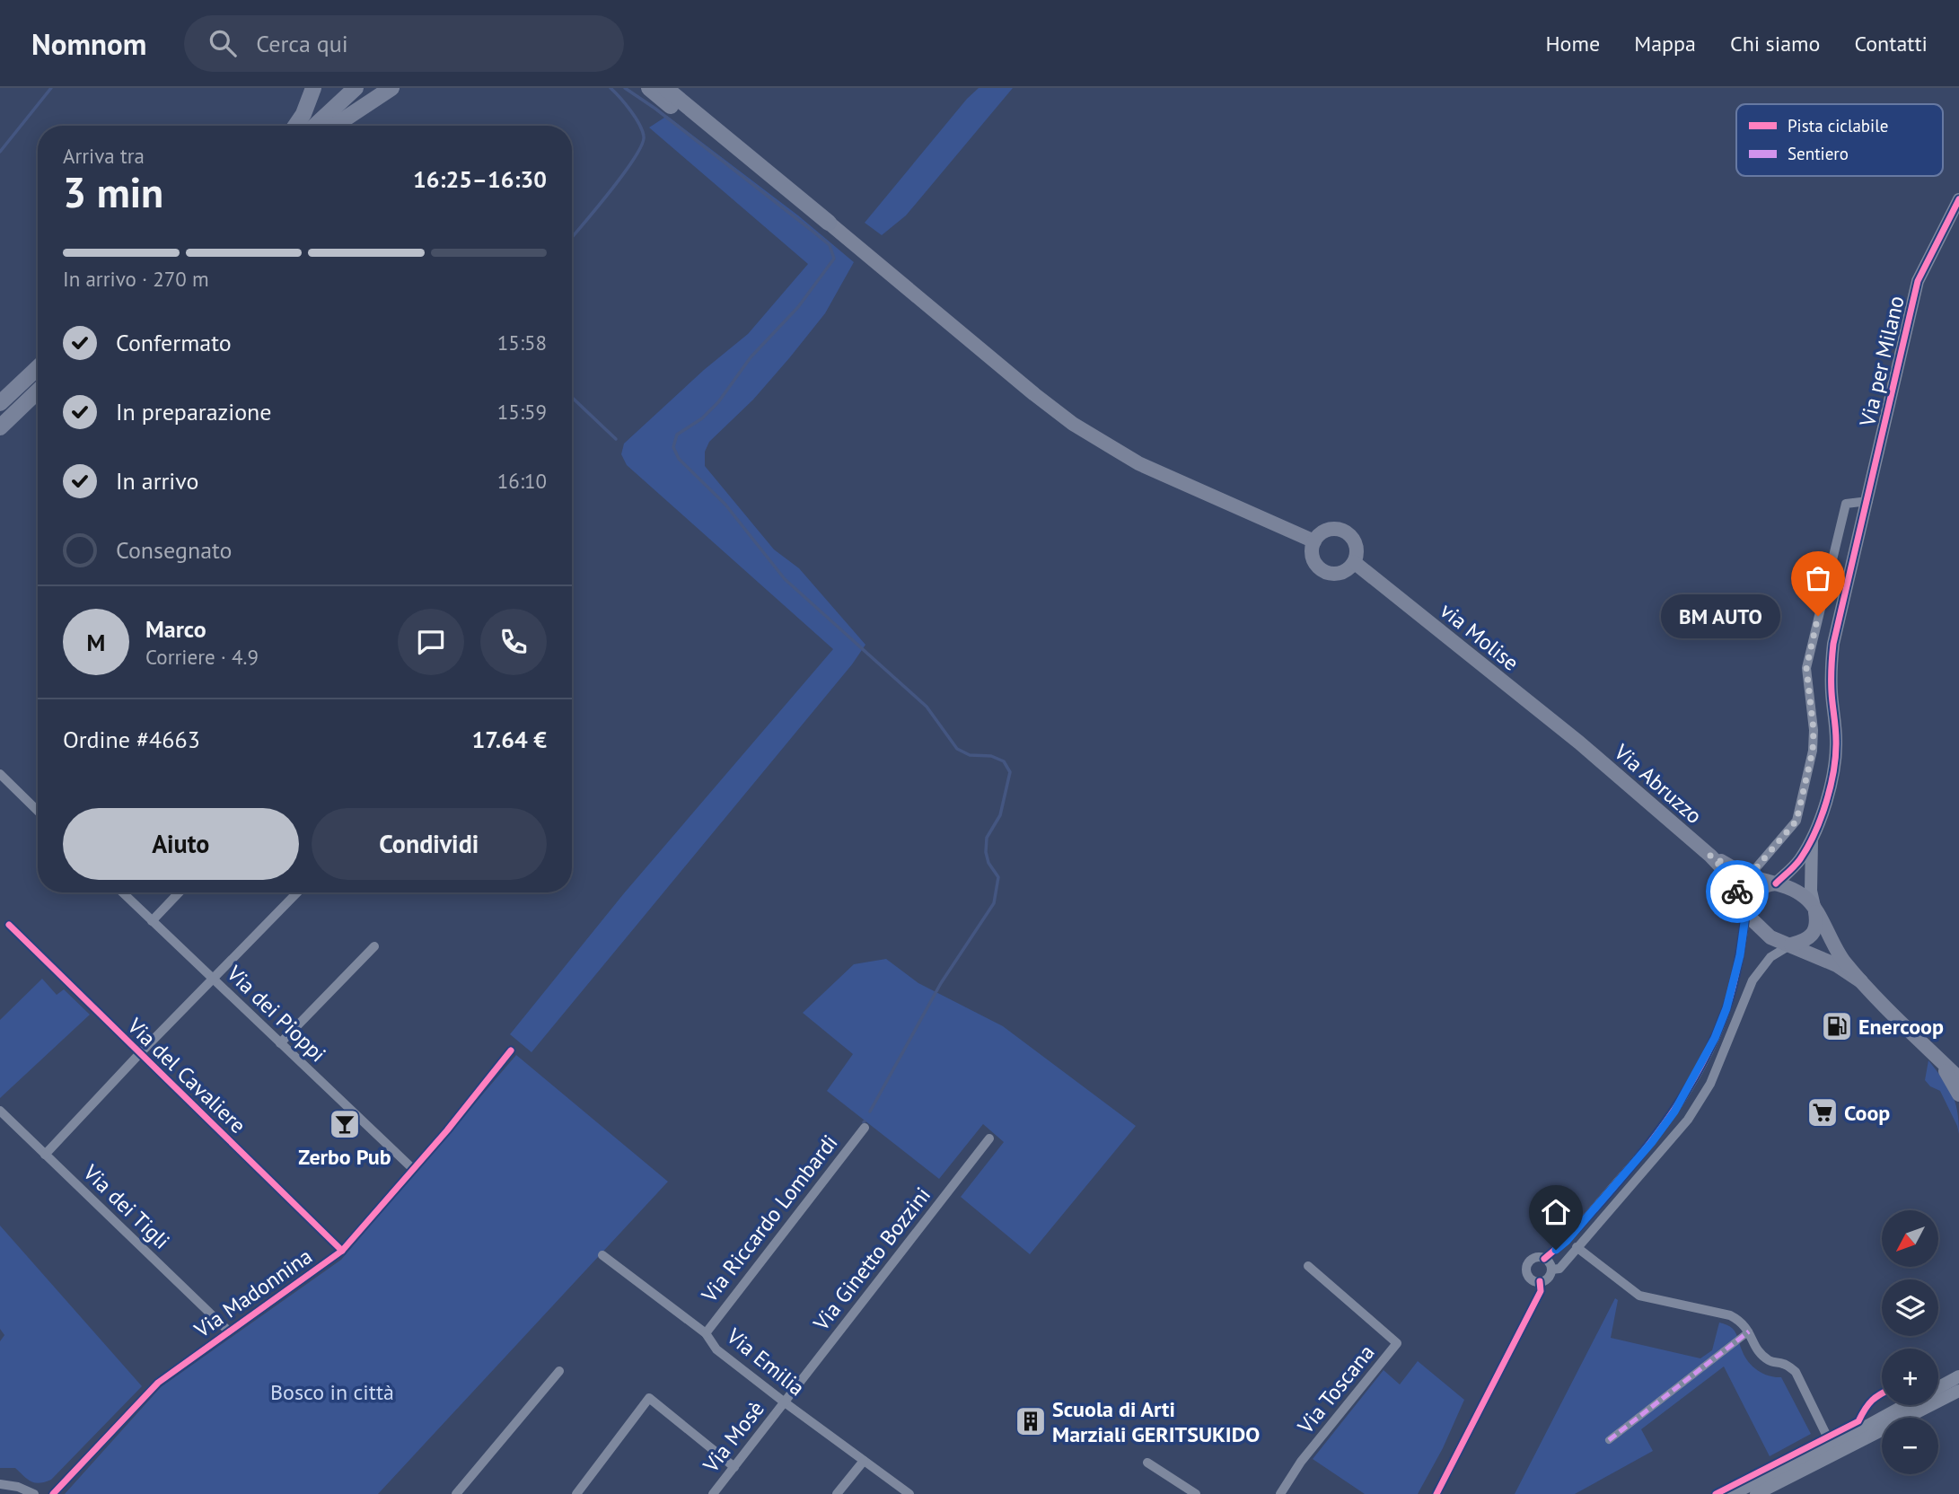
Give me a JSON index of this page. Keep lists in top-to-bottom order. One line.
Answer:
{"streets":{"main road":["via Molise","Via Abruzzo"],"street":["Via per Milano","Via dei Pioppi","Via del Cavaliere","Via dei Tigli","Via Riccardo Lombardi","Via Ginetto Bozzini","Via Madonnina","Via Emilia","Via Toscana","Via Mosè"]},"crossings":[["via Molise","Via Abruzzo"],["Via dei Pioppi","Via Madonnina"],["Via del Cavaliere","Via Madonnina"],["Via dei Tigli","Via Madonnina"],["Via Riccardo Lombardi","Via Emilia"],["Via Ginetto Bozzini","Via Emilia"],["Via Ginetto Bozzini","Via Mosè"],["Via Emilia","Via Mosè"]],"parks":["Bosco in città"],"places":{"other":["BM AUTO"],"fuel station":["Enercoop"],"supermarket":["Coop"],"bar":["Zerbo Pub"],"building":["Scuola di Arti Marziali GERITSUKIDO"]},"legend":["Pista ciclabile","Sentiero"],"north":"bottom left","page":{"header":"Nomnom","search":"Cerca qui","nav":["Home","Mappa","Chi siamo","Contatti"],"heading":["3 min","Arriva tra","16:25–16:30"],"panel":["Marco","Corriere · 4.9","Ordine #4663","17.64 €"],"bar":"In arrivo · 270 m","list":[["Confermato","15:58"],["In preparazione","15:59"],["In arrivo","16:10"],"Consegnato"],"bubble":"BM AUTO","round":"M","buttons":["Aiuto","Condividi"],"map_buttons":["+","−"]}}
